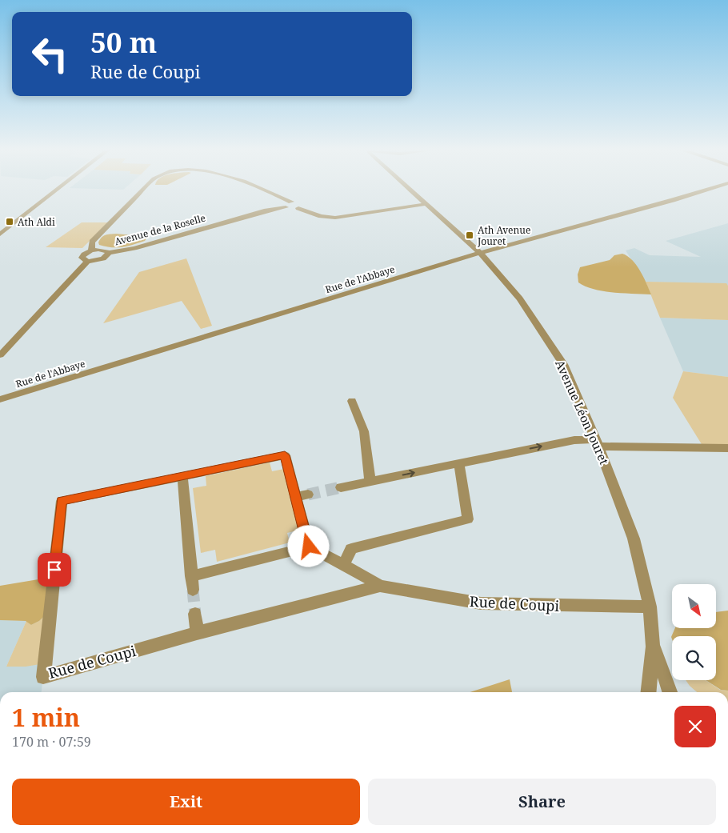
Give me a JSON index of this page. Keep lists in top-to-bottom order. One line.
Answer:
{"streets":{"street":["Avenue de la Roselle","Rue de l'Abbaye","Avenue Léon Jouret","Rue de Coupi"]},"crossings":[["Avenue de la Roselle","Avenue Léon Jouret"],["Rue de l'Abbaye","Avenue Léon Jouret"],["Avenue Léon Jouret","Rue de Coupi"]],"places":{"transit":["Ath Aldi","Ath Avenue Jouret"]},"north":"bottom right","page":{"turn":["50 m","Rue de Coupi"],"heading":["1 min","170 m · 07:59"],"buttons":["Exit","Share"]}}
